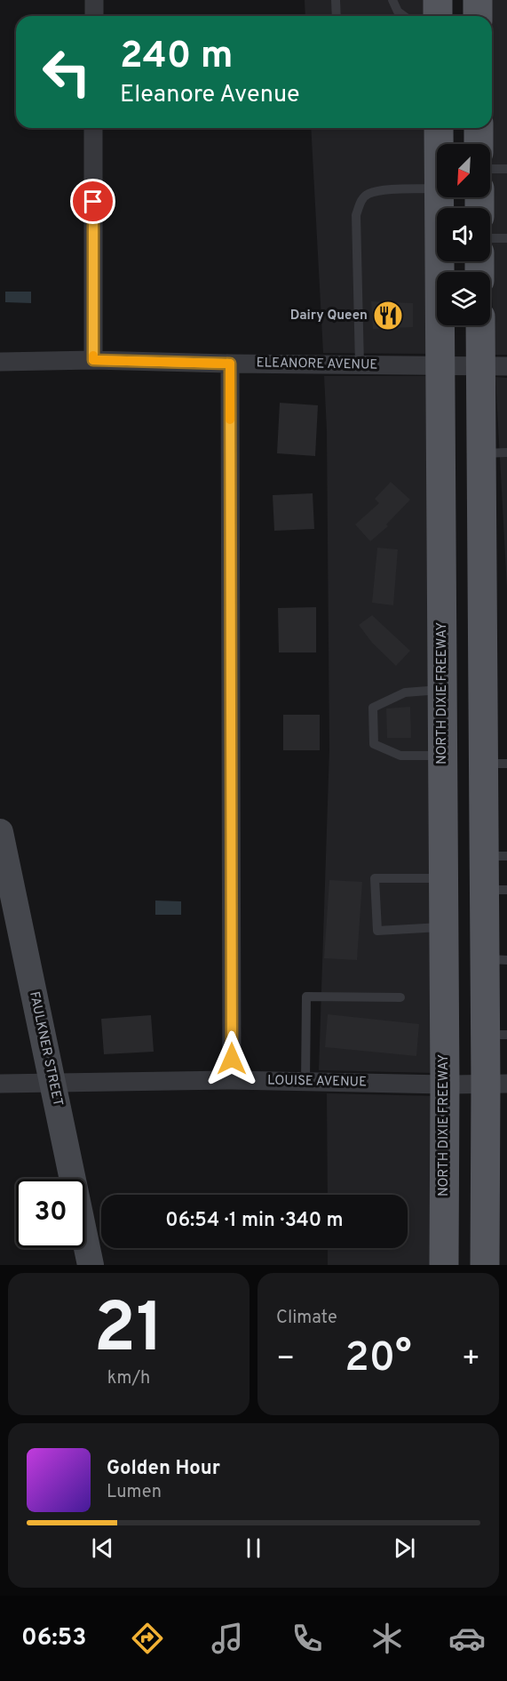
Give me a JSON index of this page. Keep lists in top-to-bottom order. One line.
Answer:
{"streets":{"main road":["NORTH DIXIE FREEWAY"],"street":["ELEANORE AVENUE","FAULKNER STREET","LOUISE AVENUE"]},"crossings":[["ELEANORE AVENUE","NORTH DIXIE FREEWAY"],["NORTH DIXIE FREEWAY","LOUISE AVENUE"],["FAULKNER STREET","LOUISE AVENUE"]],"places":{"restaurant":["Dairy Queen"]},"north":"bottom left","page":{"turn":["240 m","Eleanore Avenue"],"limit":"30","trip":"06:54 · 1 min · 340 m","tile":[["21","km/h"],"Climate"],"heat":["−","20°","+"],"song":["Golden Hour","Lumen"],"tabs":"06:53"}}
